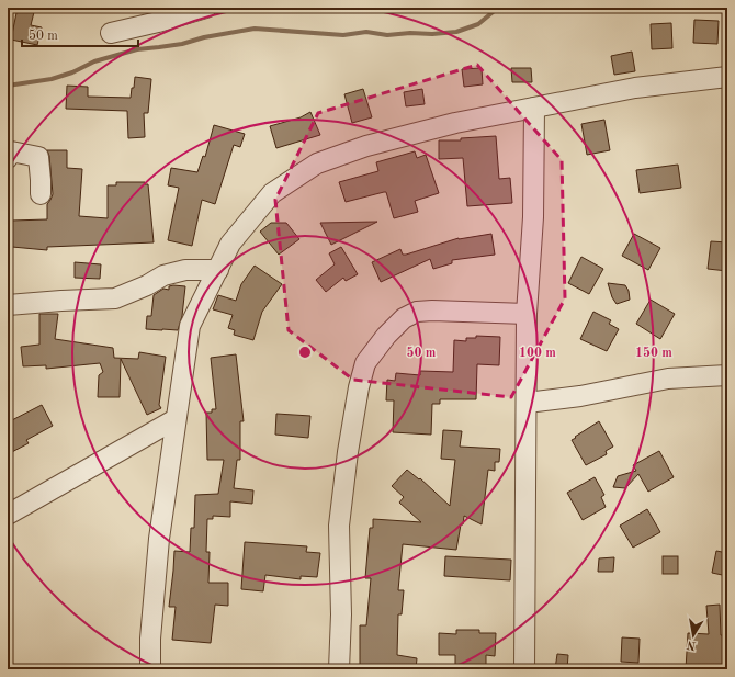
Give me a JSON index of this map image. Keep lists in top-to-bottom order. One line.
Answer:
{"scale_bar":"50 m","north":"bottom","rings":["50 m","100 m","150 m"]}
